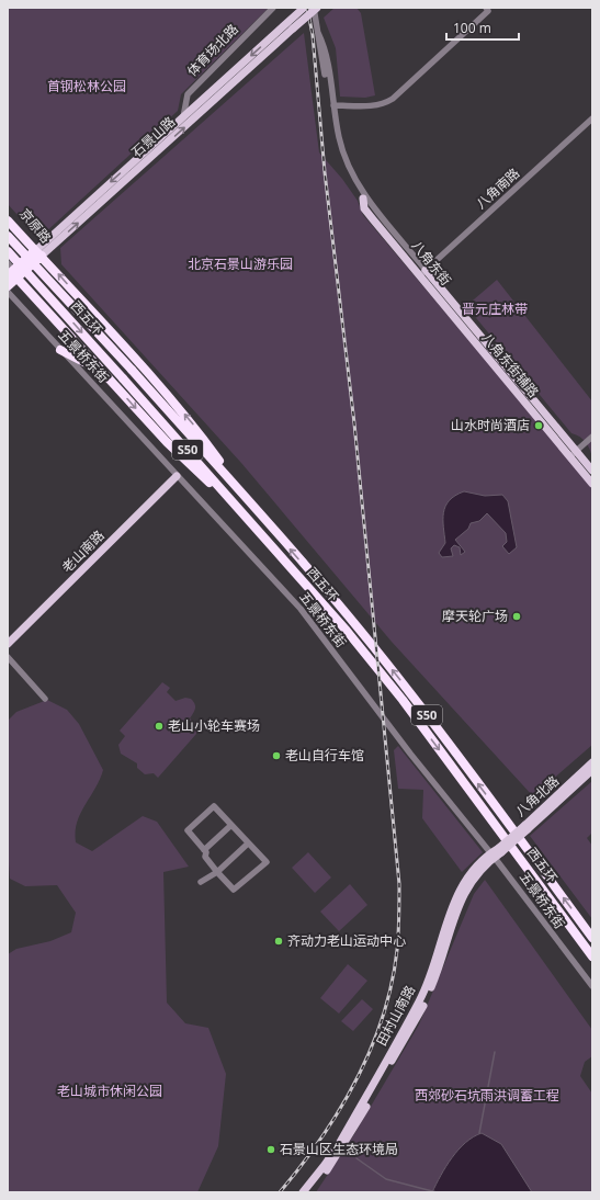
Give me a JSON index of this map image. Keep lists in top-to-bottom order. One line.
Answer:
{"streets":{"highway":["石景山路","京原路","西五环","S50"],"main road":["八角东街","老山南路","八角北路","田村山南路"],"street":["体育场北路","八角南路","五景桥东街"]},"crossings":[["体育场北路","石景山路"],["石景山路","京原路"],["石景山路","八角东街"],["八角南路","八角东街"],["五景桥东街","老山南路"],["五景桥东街","田村山南路"],["八角北路","田村山南路"]],"parks":["首钢松林公园","北京石景山游乐园","晋元庄林带","老山城市休闲公园","西郊砂石坑雨洪调蓄工程"],"places":["山水时尚酒店","摩天轮广场","老山小轮车赛场","老山自行车馆","齐动力老山运动中心","石景山区生态环境局"],"scale_bar":"100 m"}
